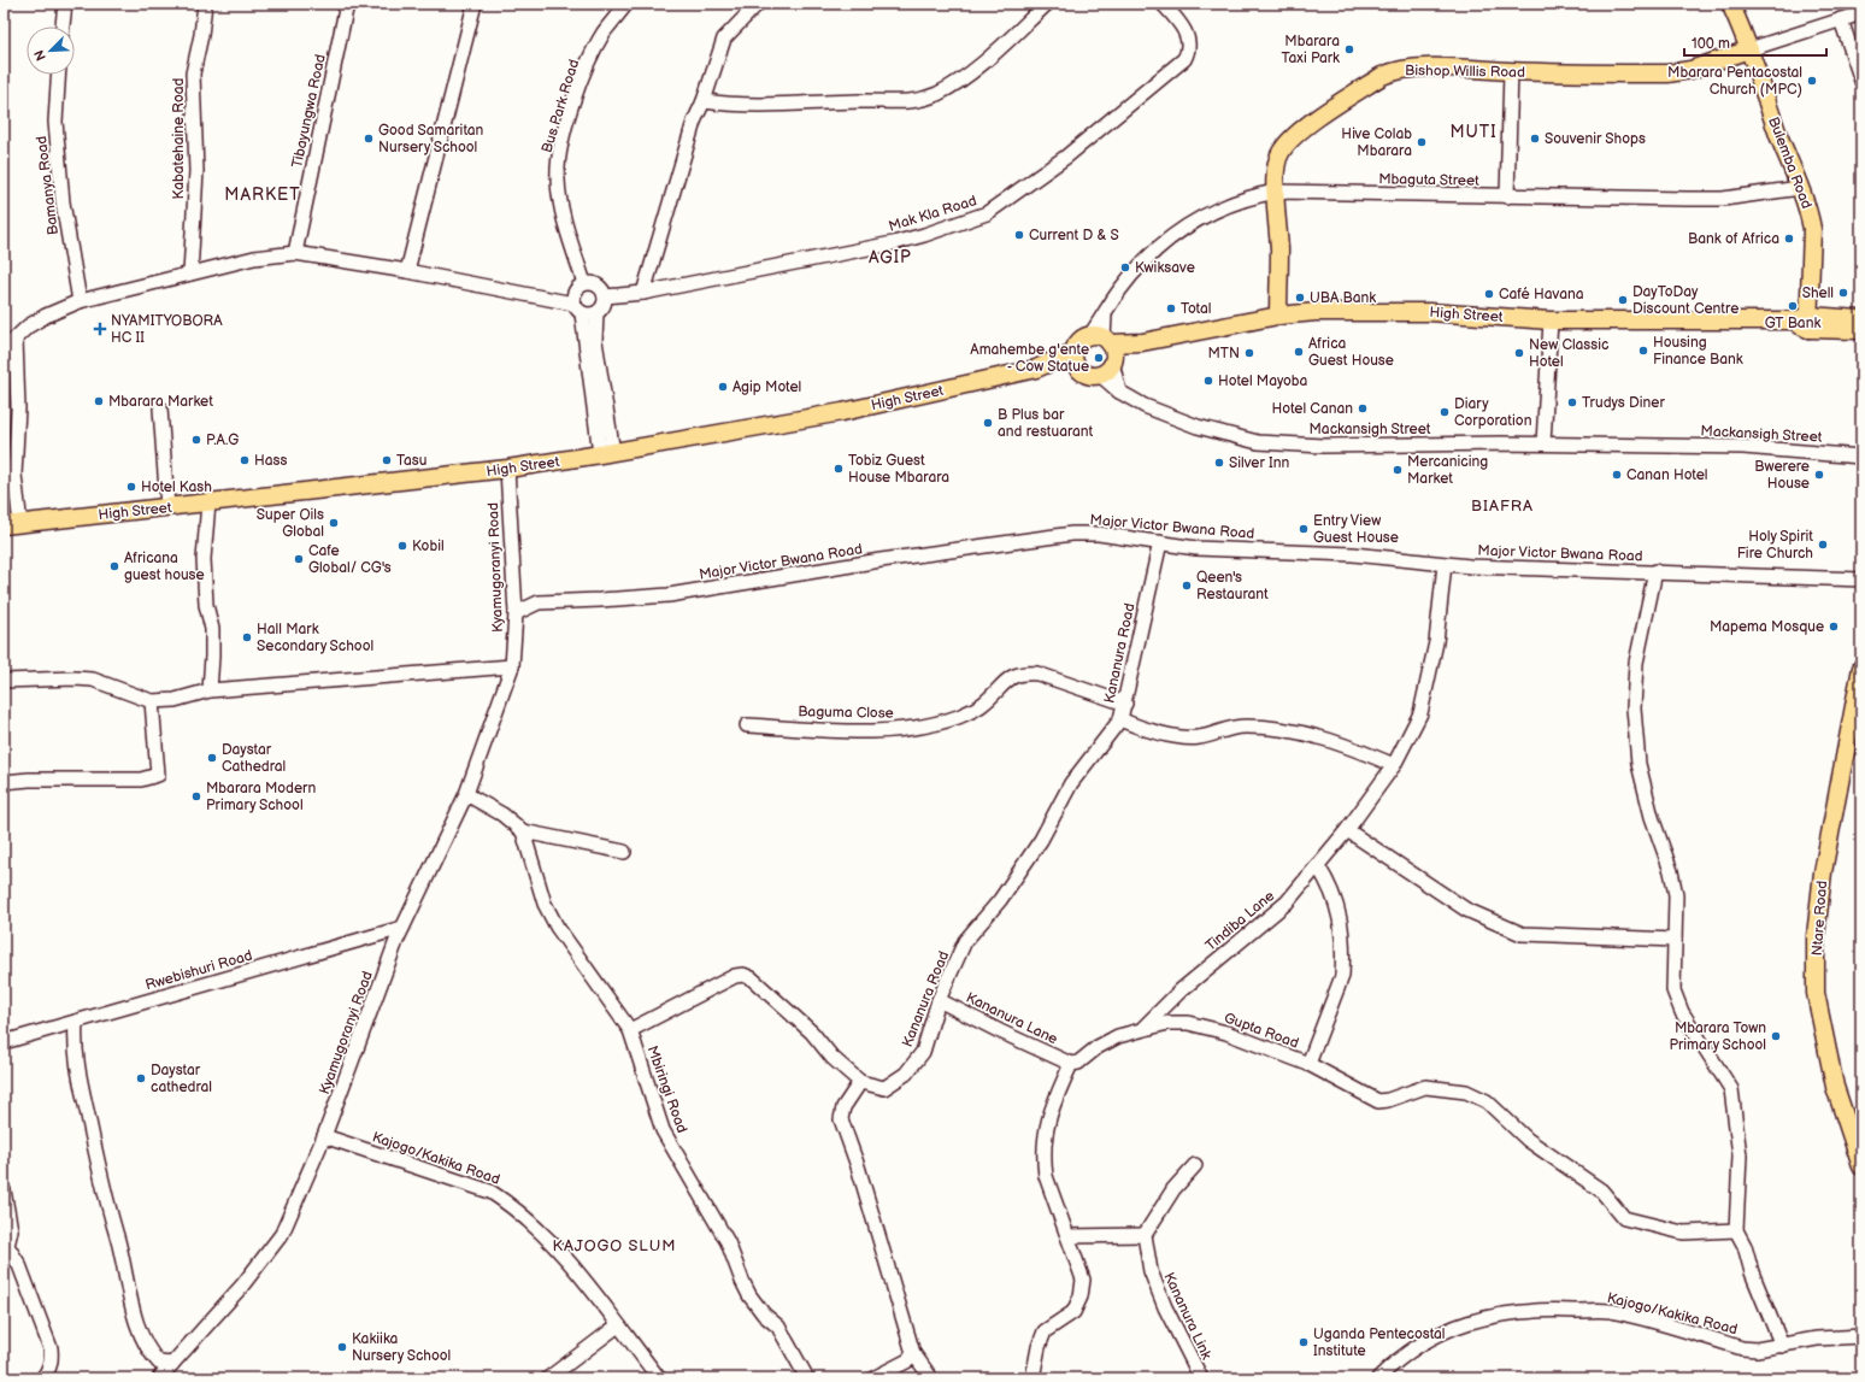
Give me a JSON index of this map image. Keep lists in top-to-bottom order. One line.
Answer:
{"streets":{"main road":["Bishop Willis Road","Bulemba Road","High Street","Ntare Road"],"street":["Bus Park Road","Tibayungwa Road","Kabatehaine Road","Mbaguta Street","Bamanya Road","Mak Kla Road","Mackansigh Street","Major Victor Bwana Road","Kyamugoranyi Road","Kananura Road","Baguma Close","Tindiba Lane","Rwebishuri Road","Kananura Lane","Gupta Road","Mbiringi Road","Kajogo/Kakika Road","Kananura Link"]},"crossings":[["Bishop Willis Road","Bulemba Road"],["Bishop Willis Road","Mbaguta Street"],["Bishop Willis Road","High Street"],["Bus Park Road","Mak Kla Road"],["Bulemba Road","Mbaguta Street"],["Bulemba Road","High Street"],["Mbaguta Street","High Street"],["Mbaguta Street","Mackansigh Street"],["High Street","Mackansigh Street"],["High Street","Kyamugoranyi Road"],["Major Victor Bwana Road","Kyamugoranyi Road"],["Major Victor Bwana Road","Kananura Road"],["Major Victor Bwana Road","Tindiba Lane"],["Kyamugoranyi Road","Rwebishuri Road"],["Kyamugoranyi Road","Kajogo/Kakika Road"],["Kananura Road","Baguma Close"],["Kananura Road","Kananura Lane"],["Tindiba Lane","Gupta Road"],["Kananura Lane","Gupta Road"]],"districts":["MUTI","MARKET","AGIP","BIAFRA","KAJOGO SLUM"],"places":{"other":["Mbarara Taxi Park","Mbarara Pentacostal Church (MPC)","Good Samaritan Nursery School","Souvenir Shops","Hive Colab Mbarara","Current D & S","Bank of Africa","Kwiksave","Shell","Café Havana","UBA Bank","DayToDay Discount Centre","GT Bank","Total","Housing Finance Bank","Africa Guest House","MTN","New Classic Hotel","Amahembe g'ente - Cow Statue","Hotel Mayoba","Agip Motel","Mbarara Market","Trudys Diner","Hotel Canan","Diary Corporation","B Plus bar and restuarant","P.A.G","Hass","Tasu","Silver Inn","Tobiz Guest House Mbarara","Mercanicing Market","Canan Hotel","Bwerere House","Hotel Kash","Super Oils Global","Entry View Guest House","Holy Spirit Fire Church","Kobil","Cafe Global/ CG's","Africana guest house","Qeen's Restaurant","Mapema Mosque","Hall Mark Secondary School","Daystar Cathedral","Mbarara Modern Primary School","Mbarara Town Primary School","Daystar cathedral","Uganda Pentecostal Institute","Kakiika Nursery School"],"health":["NYAMITYOBORA HC II"]},"scale_bar":"100 m","north":"bottom left"}
